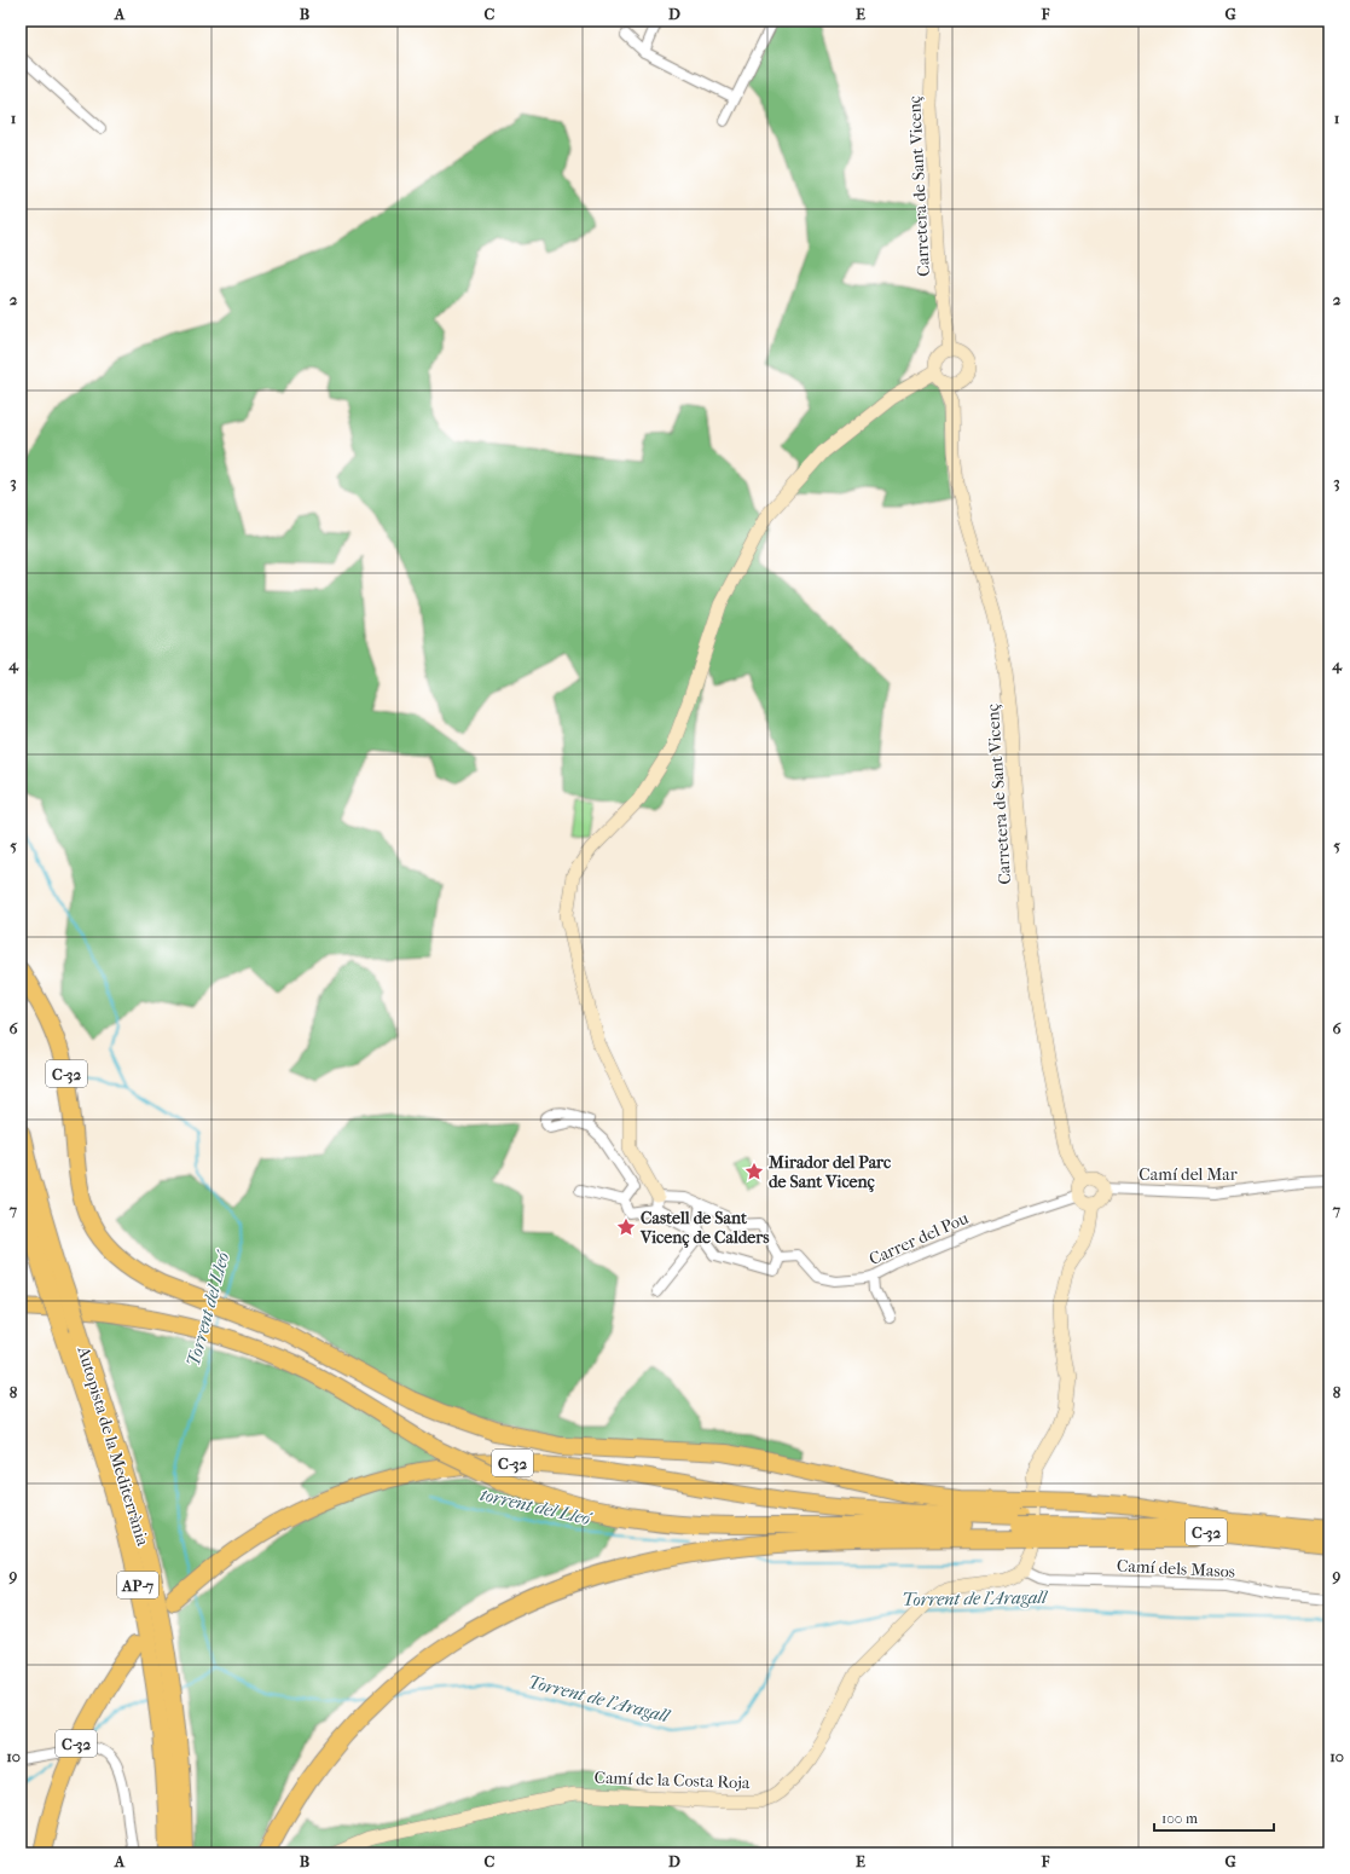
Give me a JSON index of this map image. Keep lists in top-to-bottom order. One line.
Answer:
{"streets":{"highway":["C-32","Autopista de la Mediterrània","AP-7"],"street":["Carretera de Sant Vicenç","Camí del Mar","Carrer del Pou","Camí dels Masos","Camí de la Costa Roja"]},"crossings":[["Carretera de Sant Vicenç","Camí del Mar"],["Carretera de Sant Vicenç","Carrer del Pou"],["Camí del Mar","Carrer del Pou"],["Camí dels Masos","Camí de la Costa Roja"]],"water":["Torrent del Lleó","torrent del Lleó","Torrent de l'Aragall"],"places":{"place":["Mirador del Parc de Sant Vicenç","Castell de Sant Vicenç de Calders"]},"scale_bar":"100 m","grid":{"columns":["A","B","C","D","E","F","G"],"rows":["1","2","3","4","5","6","7","8","9","10"]}}
